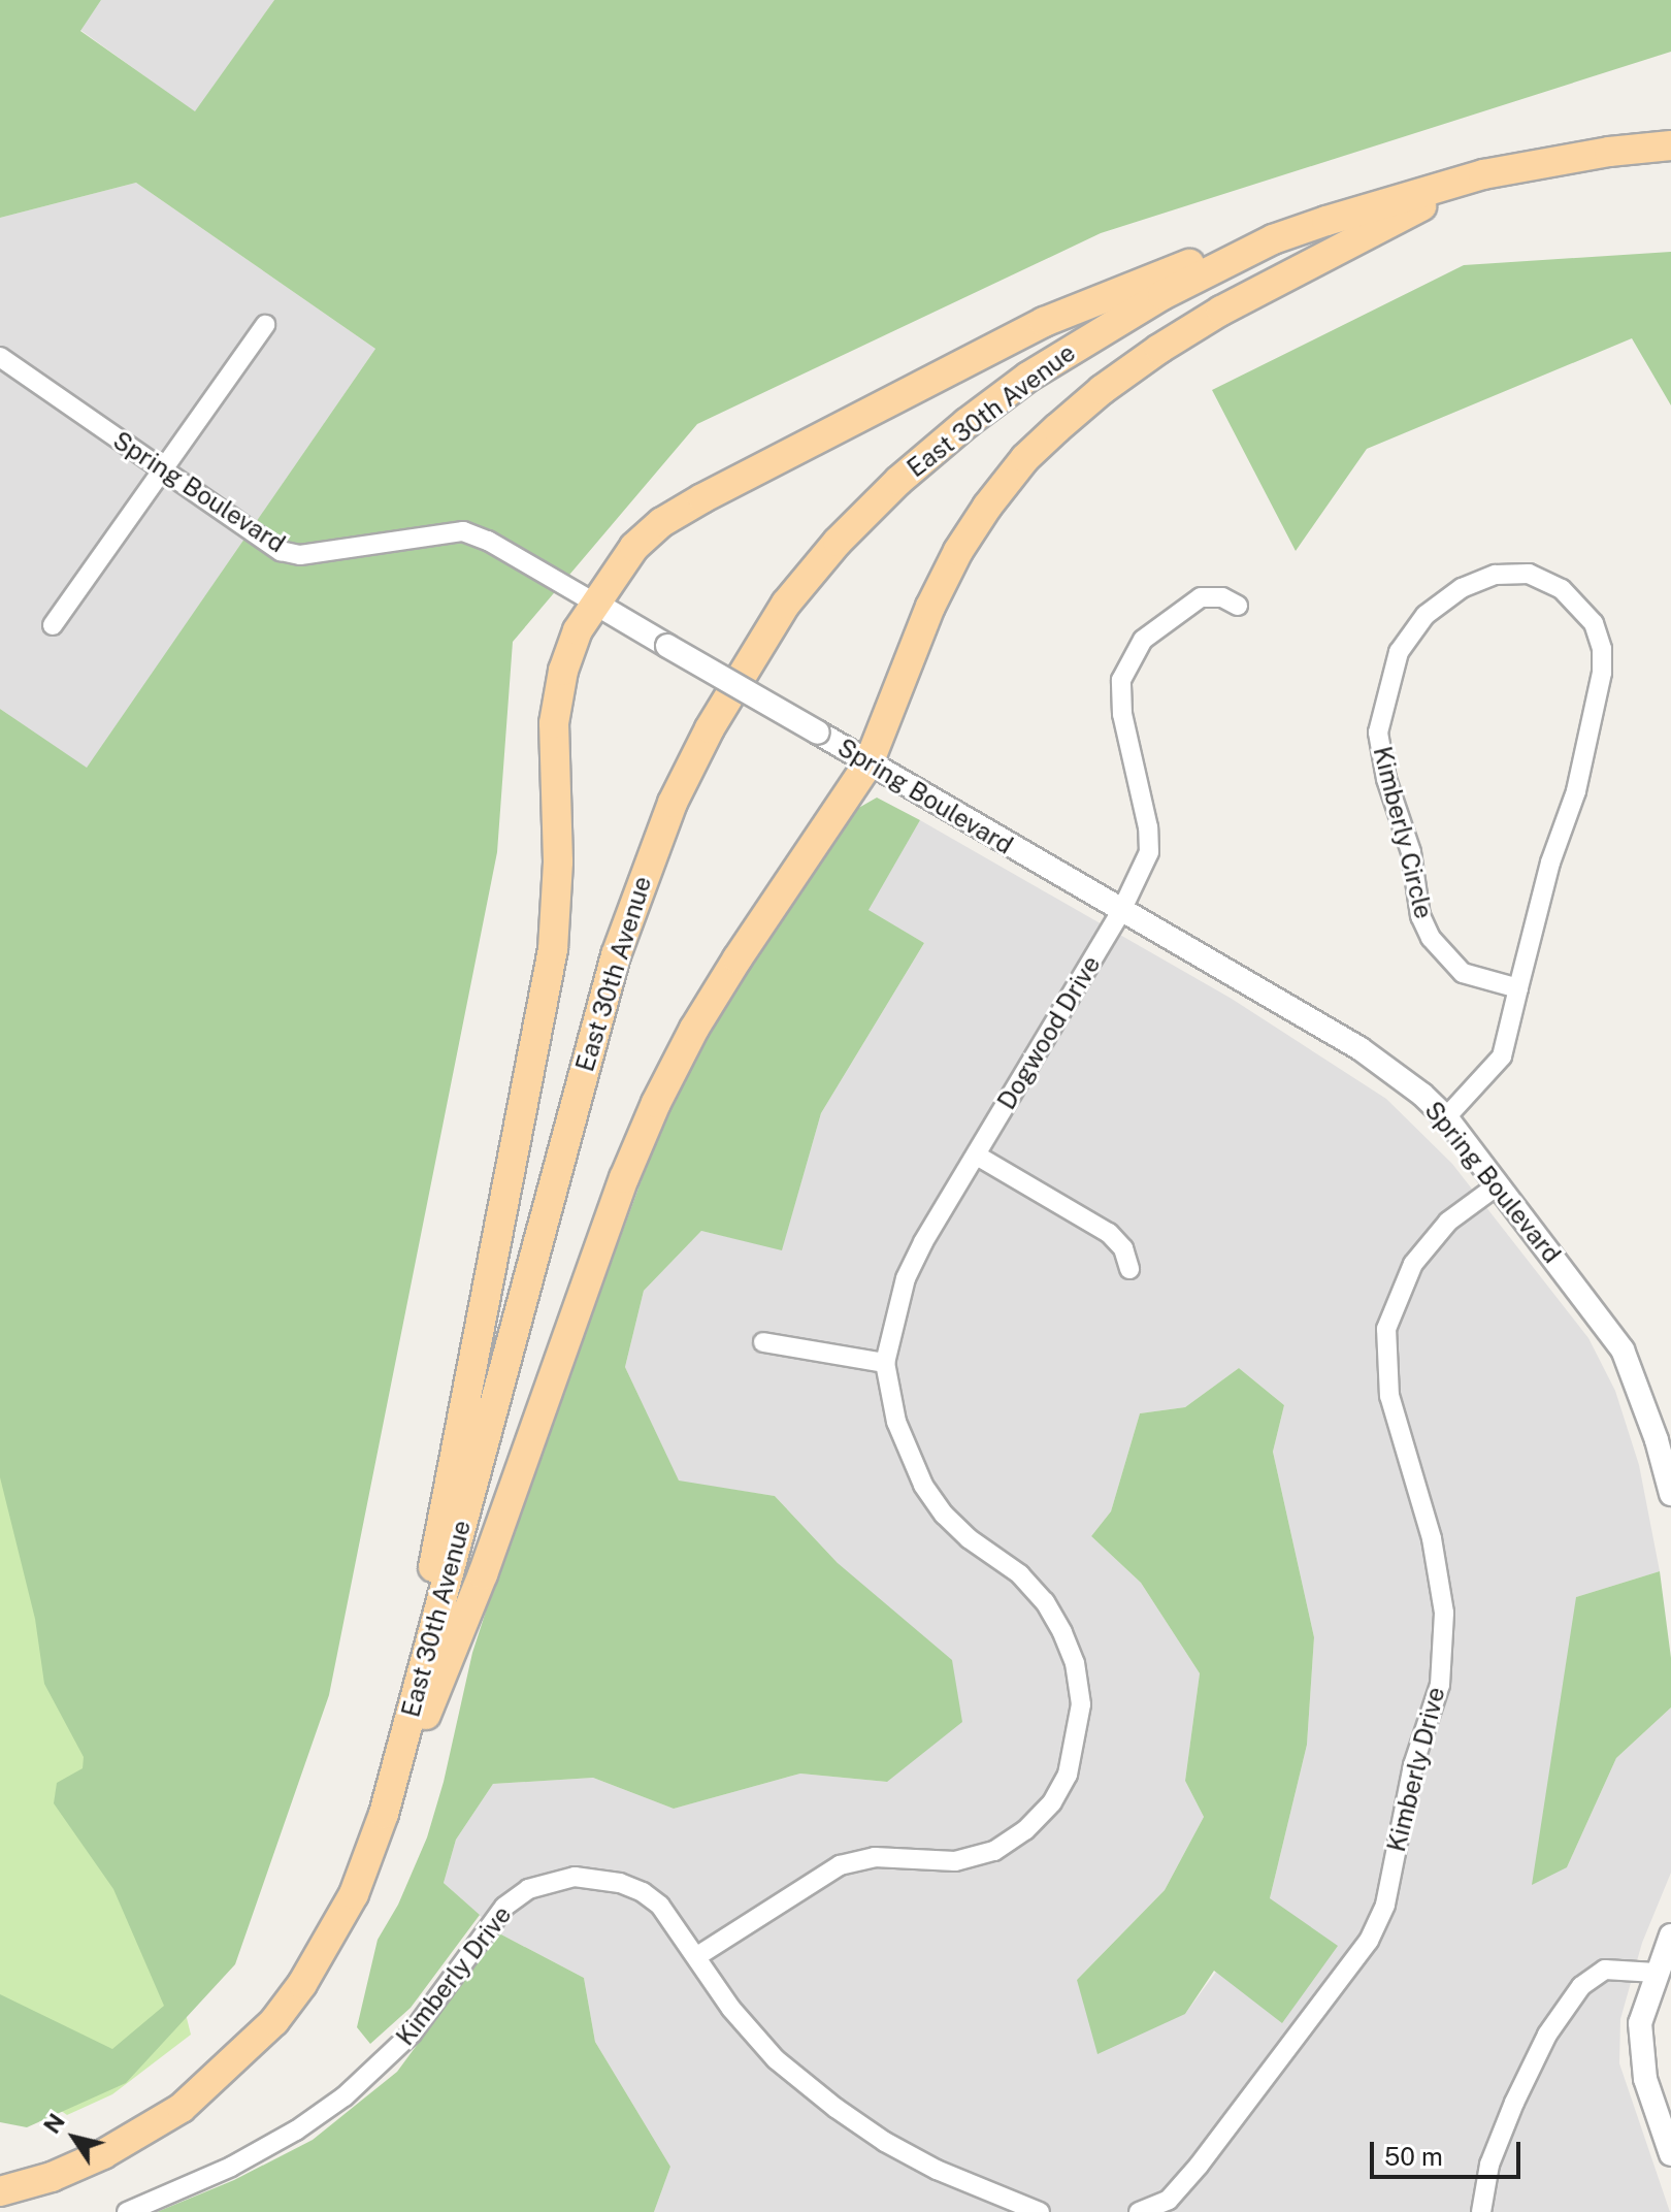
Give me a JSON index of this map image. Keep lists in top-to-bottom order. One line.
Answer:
{"streets":{"main road":["East 30th Avenue"],"street":["Spring Boulevard","Kimberly Circle","Dogwood Drive","Kimberly Drive"]},"crossings":[["Spring Boulevard","Kimberly Circle"],["Spring Boulevard","Dogwood Drive"],["Spring Boulevard","Kimberly Drive"],["Dogwood Drive","Kimberly Drive"]],"scale_bar":"50 m","north":"top left"}
